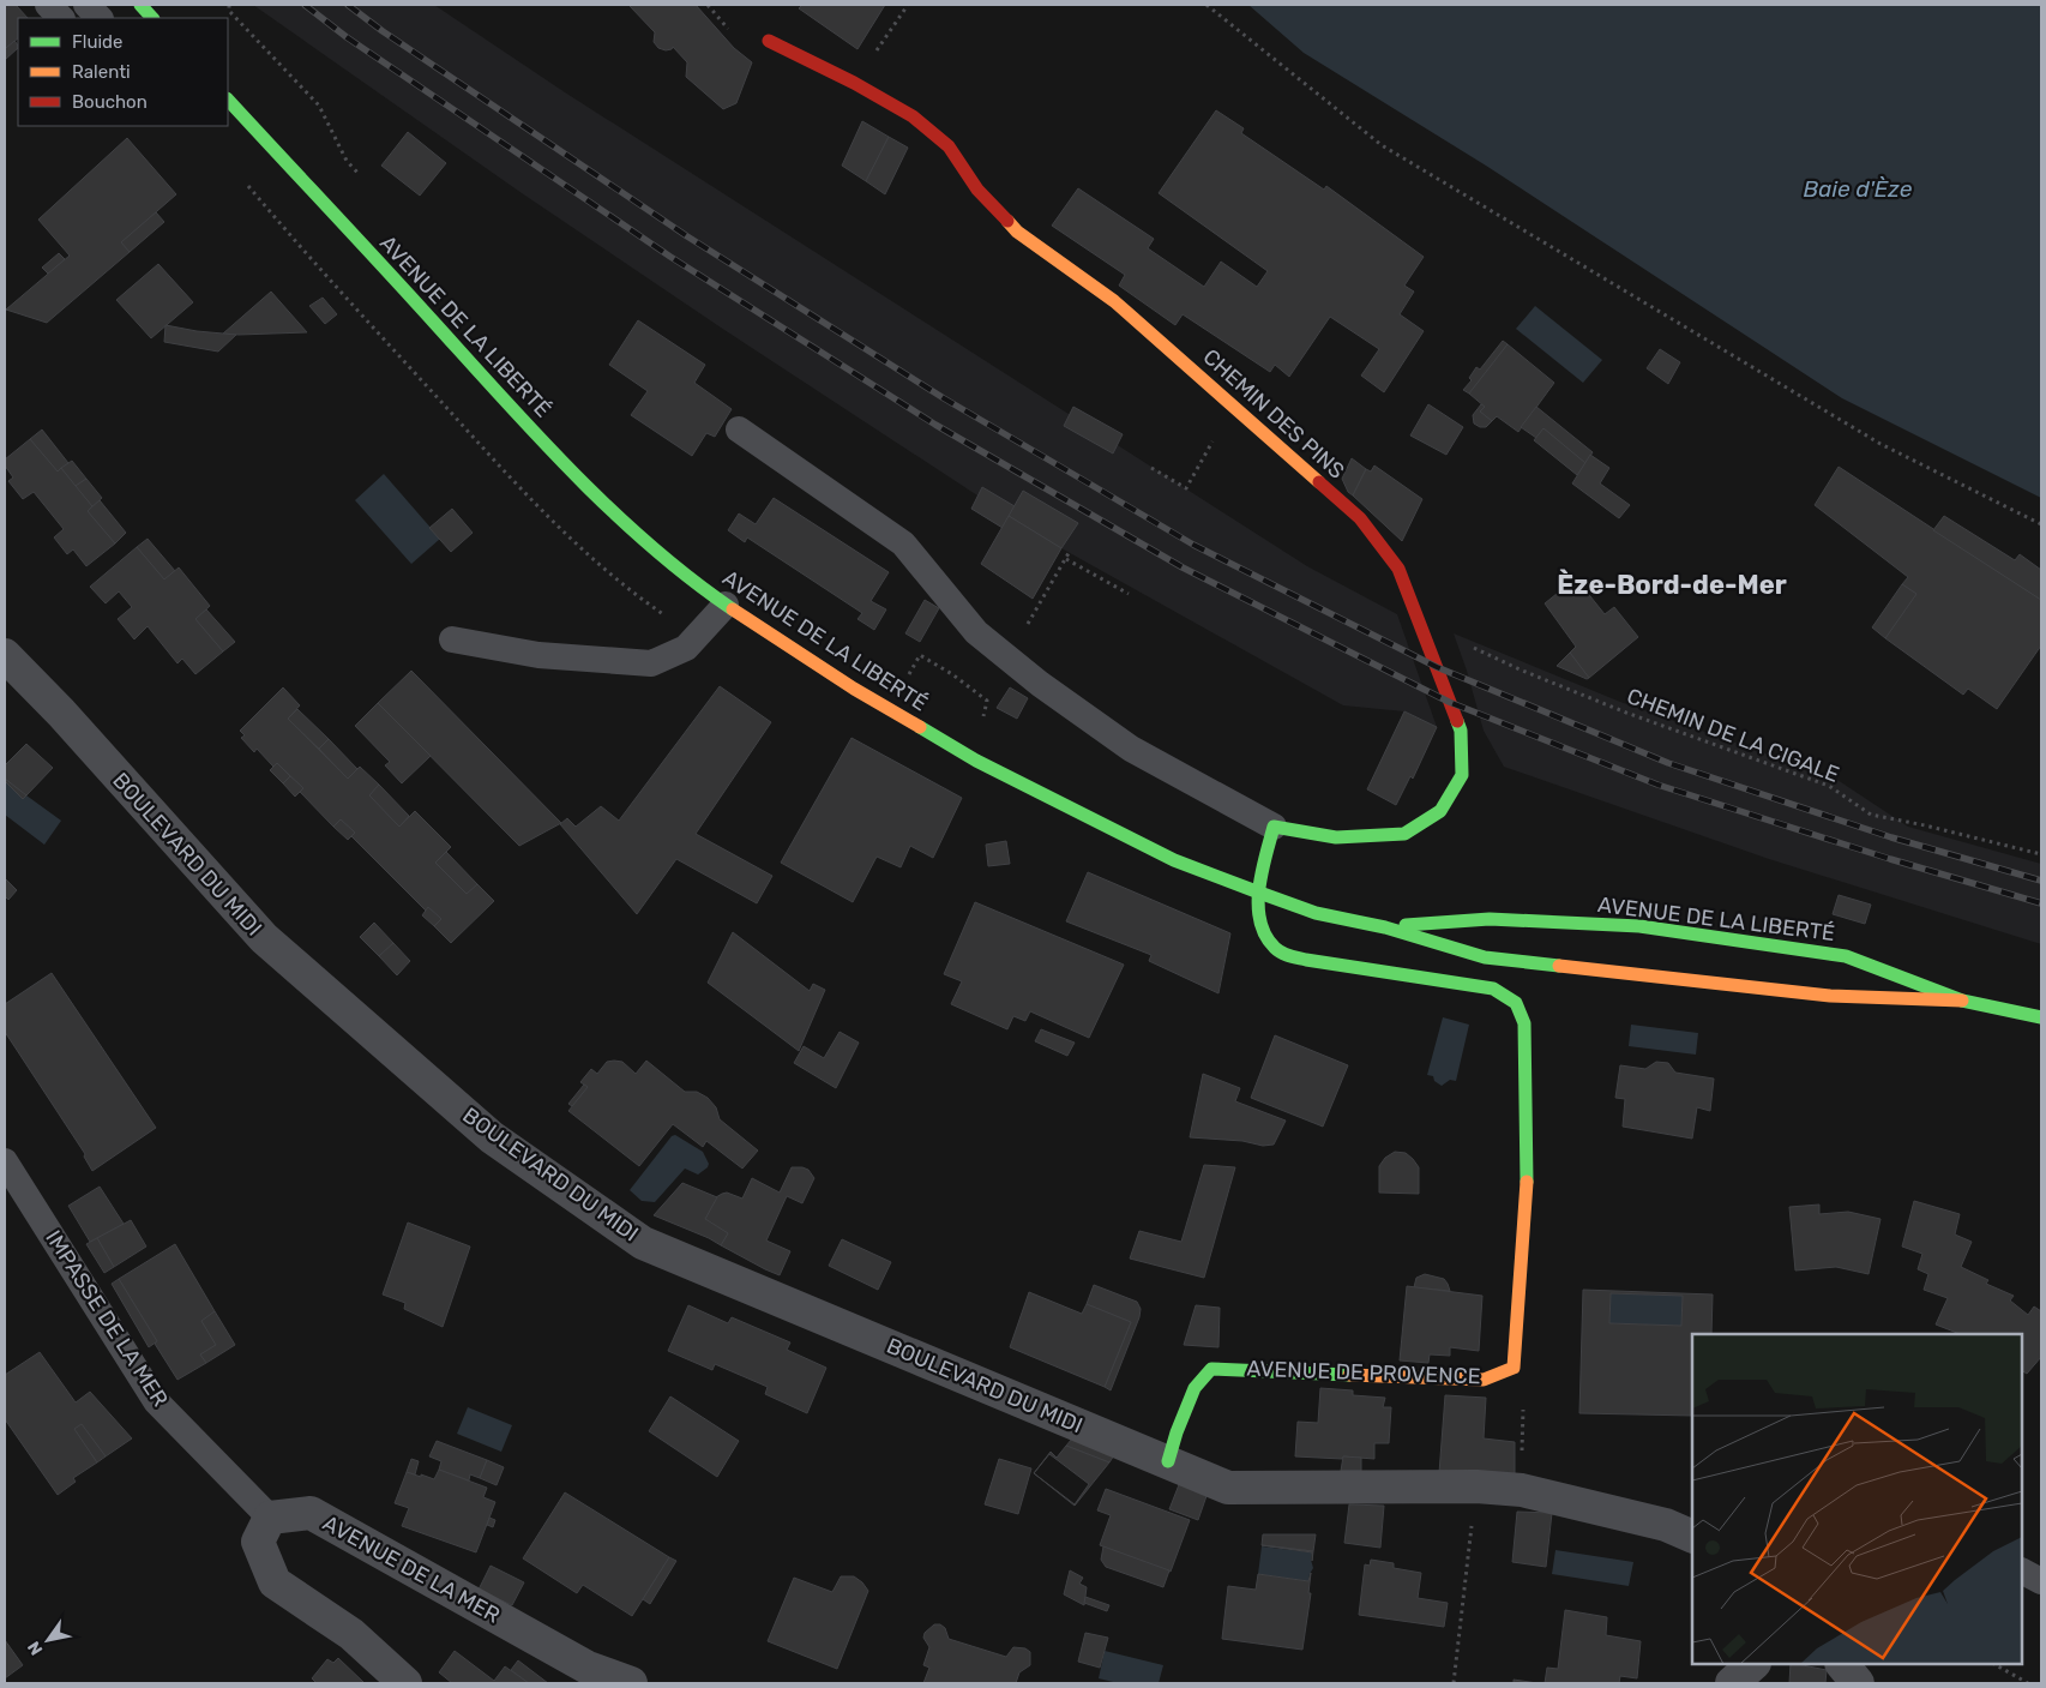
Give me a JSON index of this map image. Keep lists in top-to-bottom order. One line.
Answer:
{"streets":{"main road":["AVENUE DE LA LIBERTÉ","CHEMIN DES PINS","AVENUE DE PROVENCE"],"street":["BOULEVARD DU MIDI","AVENUE DE LA MER"],"lane":["IMPASSE DE LA MER"],"path":["CHEMIN DE LA CIGALE"]},"crossings":[["CHEMIN DES PINS","CHEMIN DE LA CIGALE"],["BOULEVARD DU MIDI","AVENUE DE PROVENCE"],["IMPASSE DE LA MER","AVENUE DE LA MER"]],"districts":["Èze-Bord-de-Mer"],"water":["Baie d'Èze"],"legend":["Fluide","Ralenti","Bouchon"],"north":"bottom left"}
